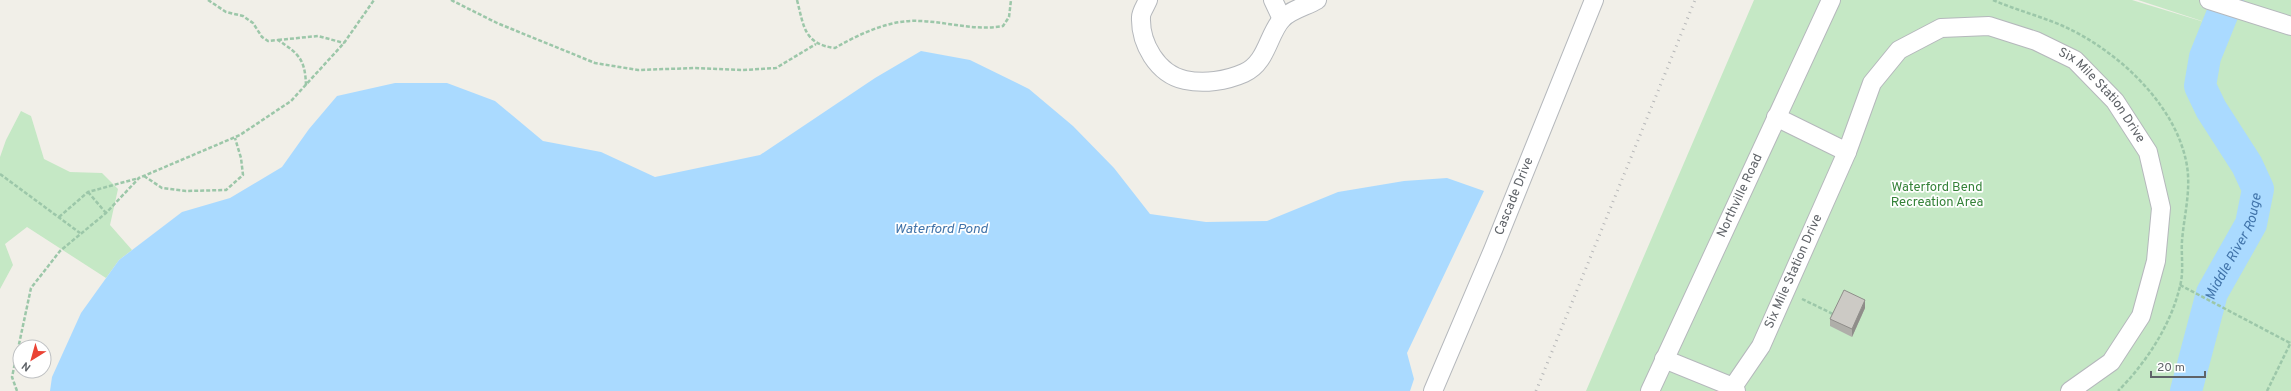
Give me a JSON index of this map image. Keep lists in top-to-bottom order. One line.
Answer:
{"streets":{"street":["Six Mile Station Drive","Northville Road","Cascade Drive"]},"crossings":[["Six Mile Station Drive","Northville Road"]],"water":["Waterford Pond","Middle River Rouge"],"parks":["Waterford Bend Recreation Area"],"scale_bar":"20 m","north":"bottom left"}
